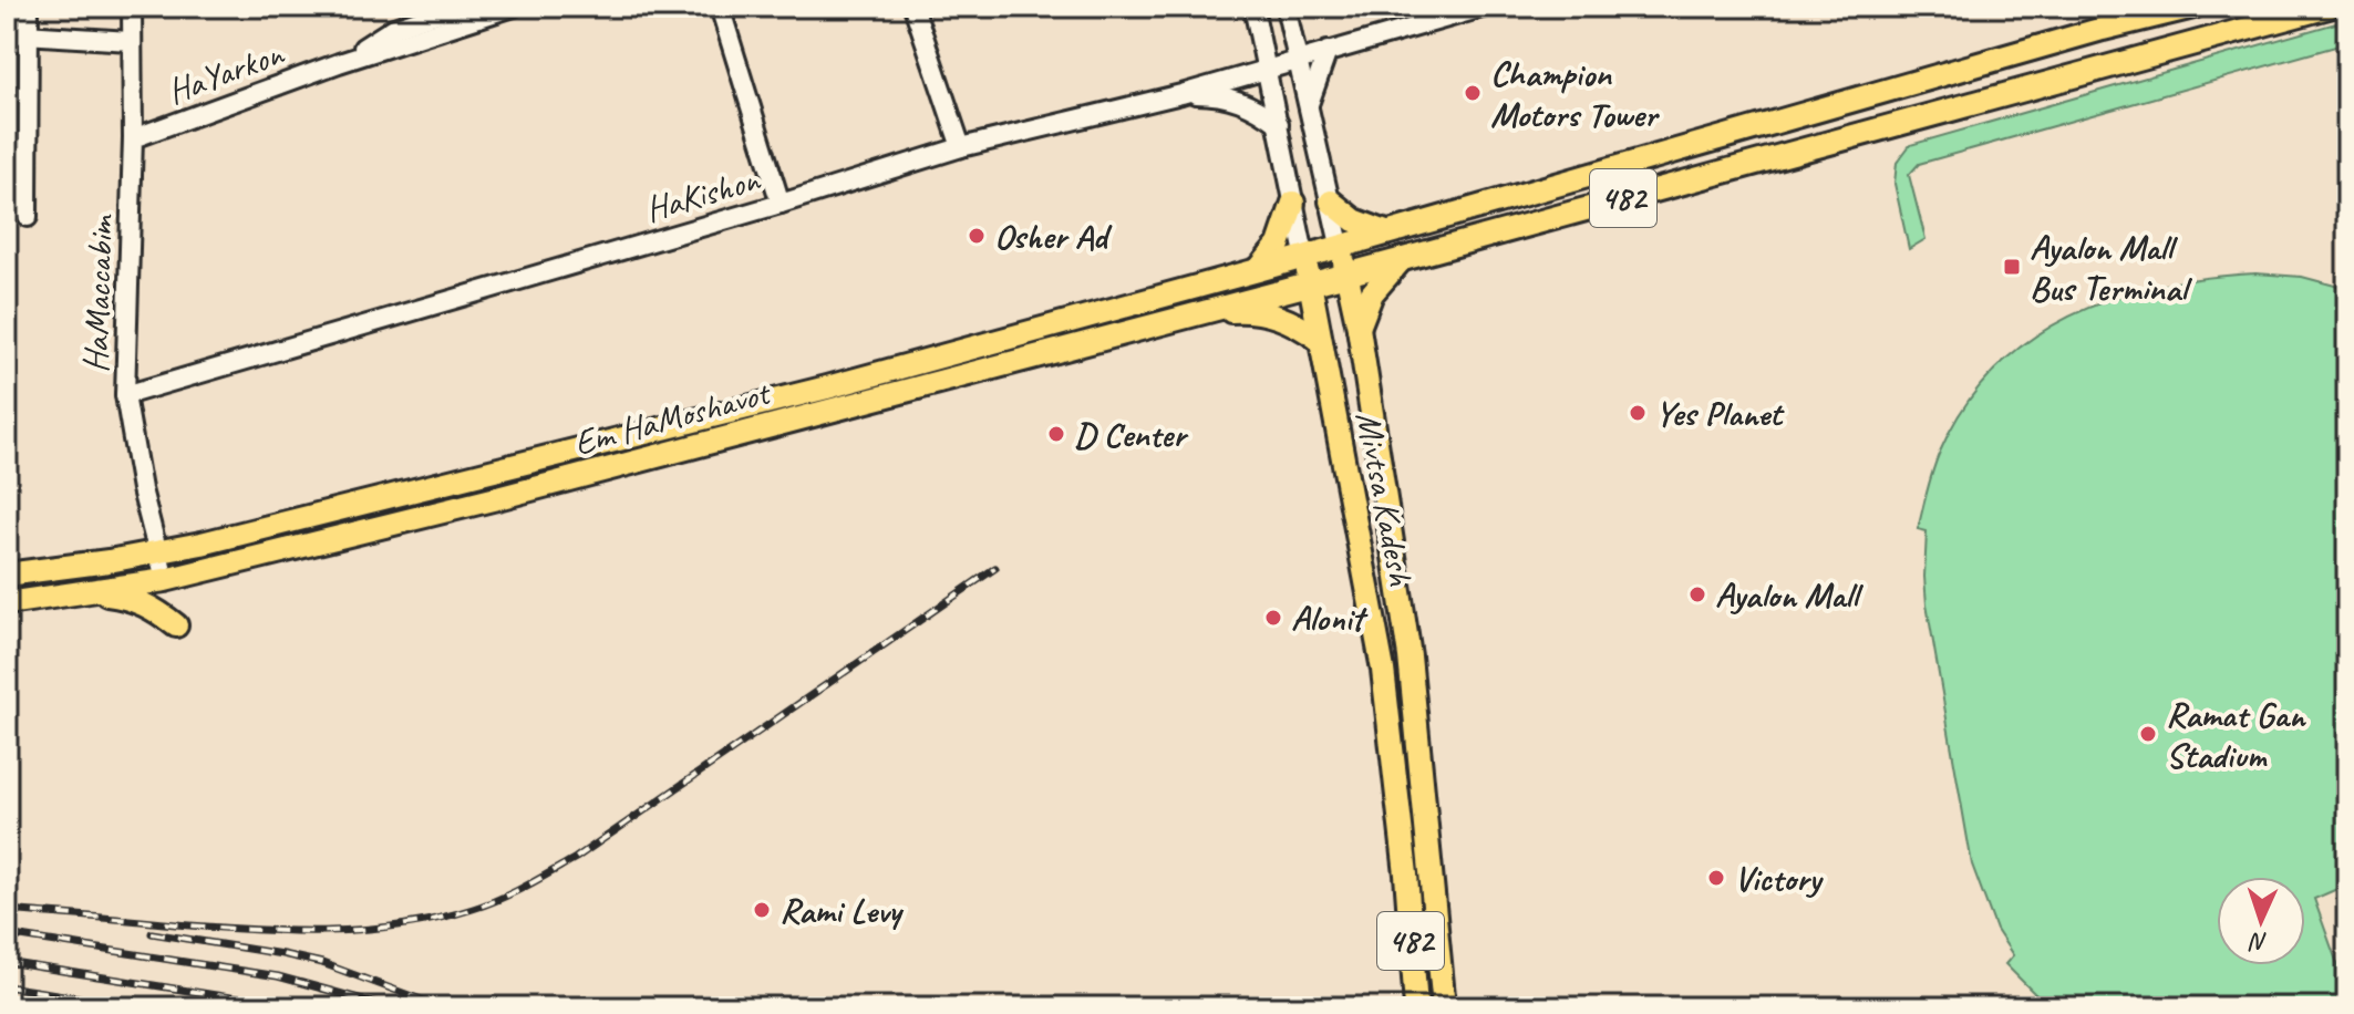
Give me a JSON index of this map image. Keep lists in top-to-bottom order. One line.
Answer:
{"streets":{"main road":["482","Em HaMoshavot","Mivtsa Kadesh"],"street":["HaYarkon","HaKishon","HaMaccabim"]},"crossings":[["HaYarkon","HaMaccabim"],["HaKishon","HaMaccabim"],["HaKishon","Mivtsa Kadesh"],["482","Em HaMoshavot"],["482","Mivtsa Kadesh"],["HaMaccabim","Em HaMoshavot"],["Em HaMoshavot","Mivtsa Kadesh"]],"places":{"other":["Champion Motors Tower","Osher Ad","Yes Planet","D Center","Ayalon Mall","Alonit","Ramat Gan Stadium","Victory","Rami Levy"],"transit":["Ayalon Mall Bus Terminal"]},"north":"bottom"}
